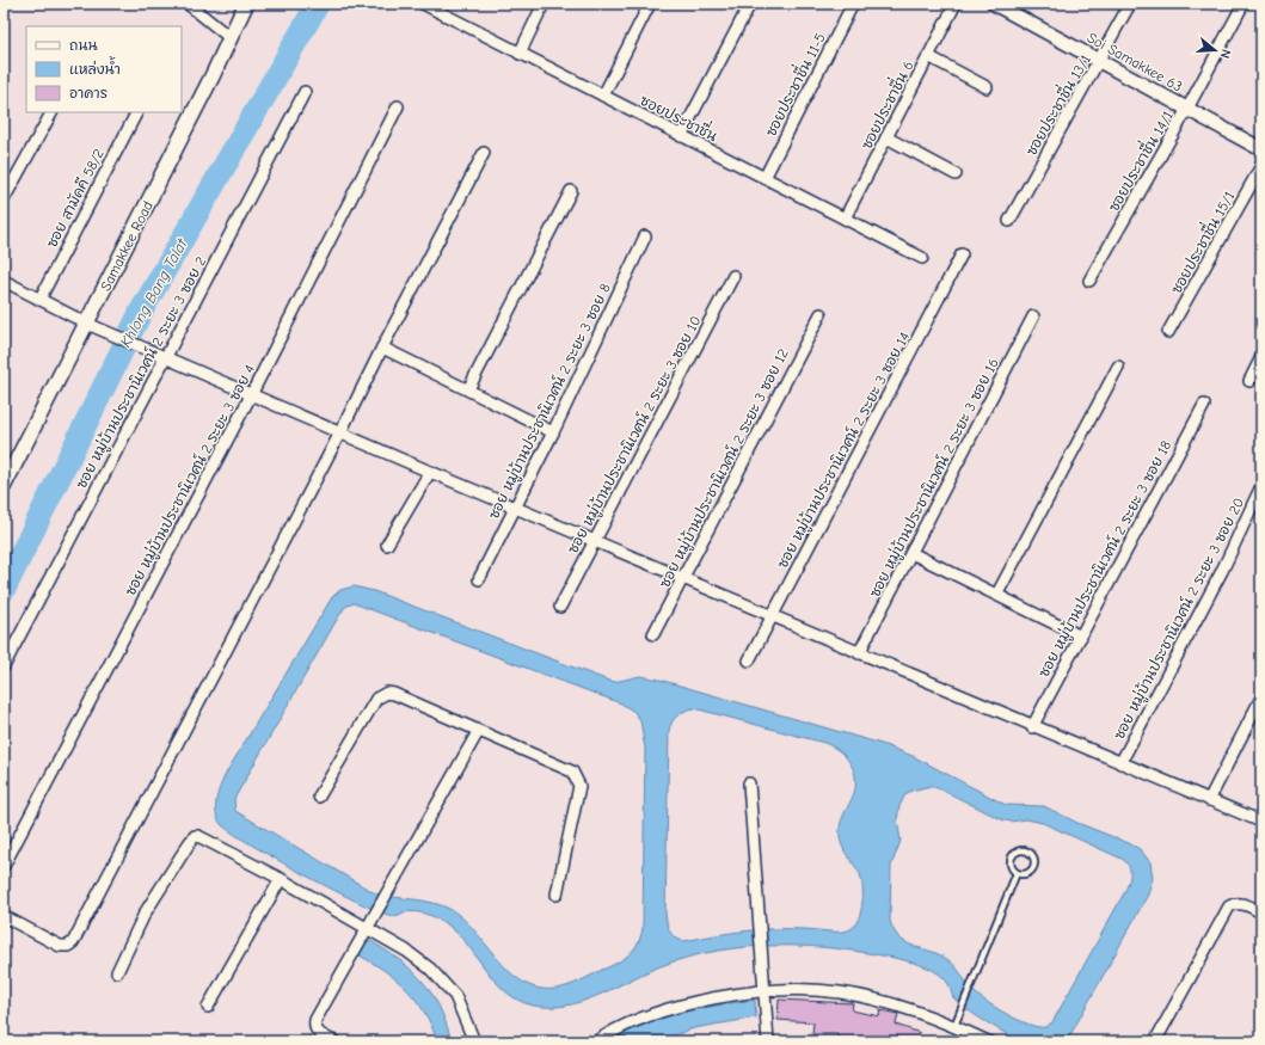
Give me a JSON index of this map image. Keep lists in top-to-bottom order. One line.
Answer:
{"streets":{"main road":["Samakkee Road"],"street":["Soi Samakkee 63","ซอยประชาชื่น 11-5","ซอยประชาชื่น 6","ซอยประชาชื่น 13/1","ซอยประชาชื่น","ซอยประชาชื่น 14/1","ซอย สามัคคี 58/2","ซอยประชาชื่น 15/1","ซอย หมู่บ้านประชานิเวศน์ 2 ระยะ 3 ซอย 2","ซอย หมู่บ้านประชานิเวศน์ 2 ระยะ 3 ซอย 8","ซอย หมู่บ้านประชานิเวศน์ 2 ระยะ 3 ซอย 10","ซอย หมู่บ้านประชานิเวศน์ 2 ระยะ 3 ซอย 14","ซอย หมู่บ้านประชานิเวศน์ 2 ระยะ 3 ซอย 12","ซอย หมู่บ้านประชานิเวศน์ 2 ระยะ 3 ซอย 16","ซอย หมู่บ้านประชานิเวศน์ 2 ระยะ 3 ซอย 4","ซอย หมู่บ้านประชานิเวศน์ 2 ระยะ 3 ซอย 18","ซอย หมู่บ้านประชานิเวศน์ 2 ระยะ 3 ซอย 20"]},"crossings":[["Soi Samakkee 63","ซอยประชาชื่น 13/1"],["Soi Samakkee 63","ซอยประชาชื่น 14/1"],["ซอยประชาชื่น 11-5","ซอยประชาชื่น"],["ซอยประชาชื่น 6","ซอยประชาชื่น"]],"water":["Khlong Bang Talat"],"legend":["ถนน","แหล่งน้ำ","อาคาร"],"north":"right"}
